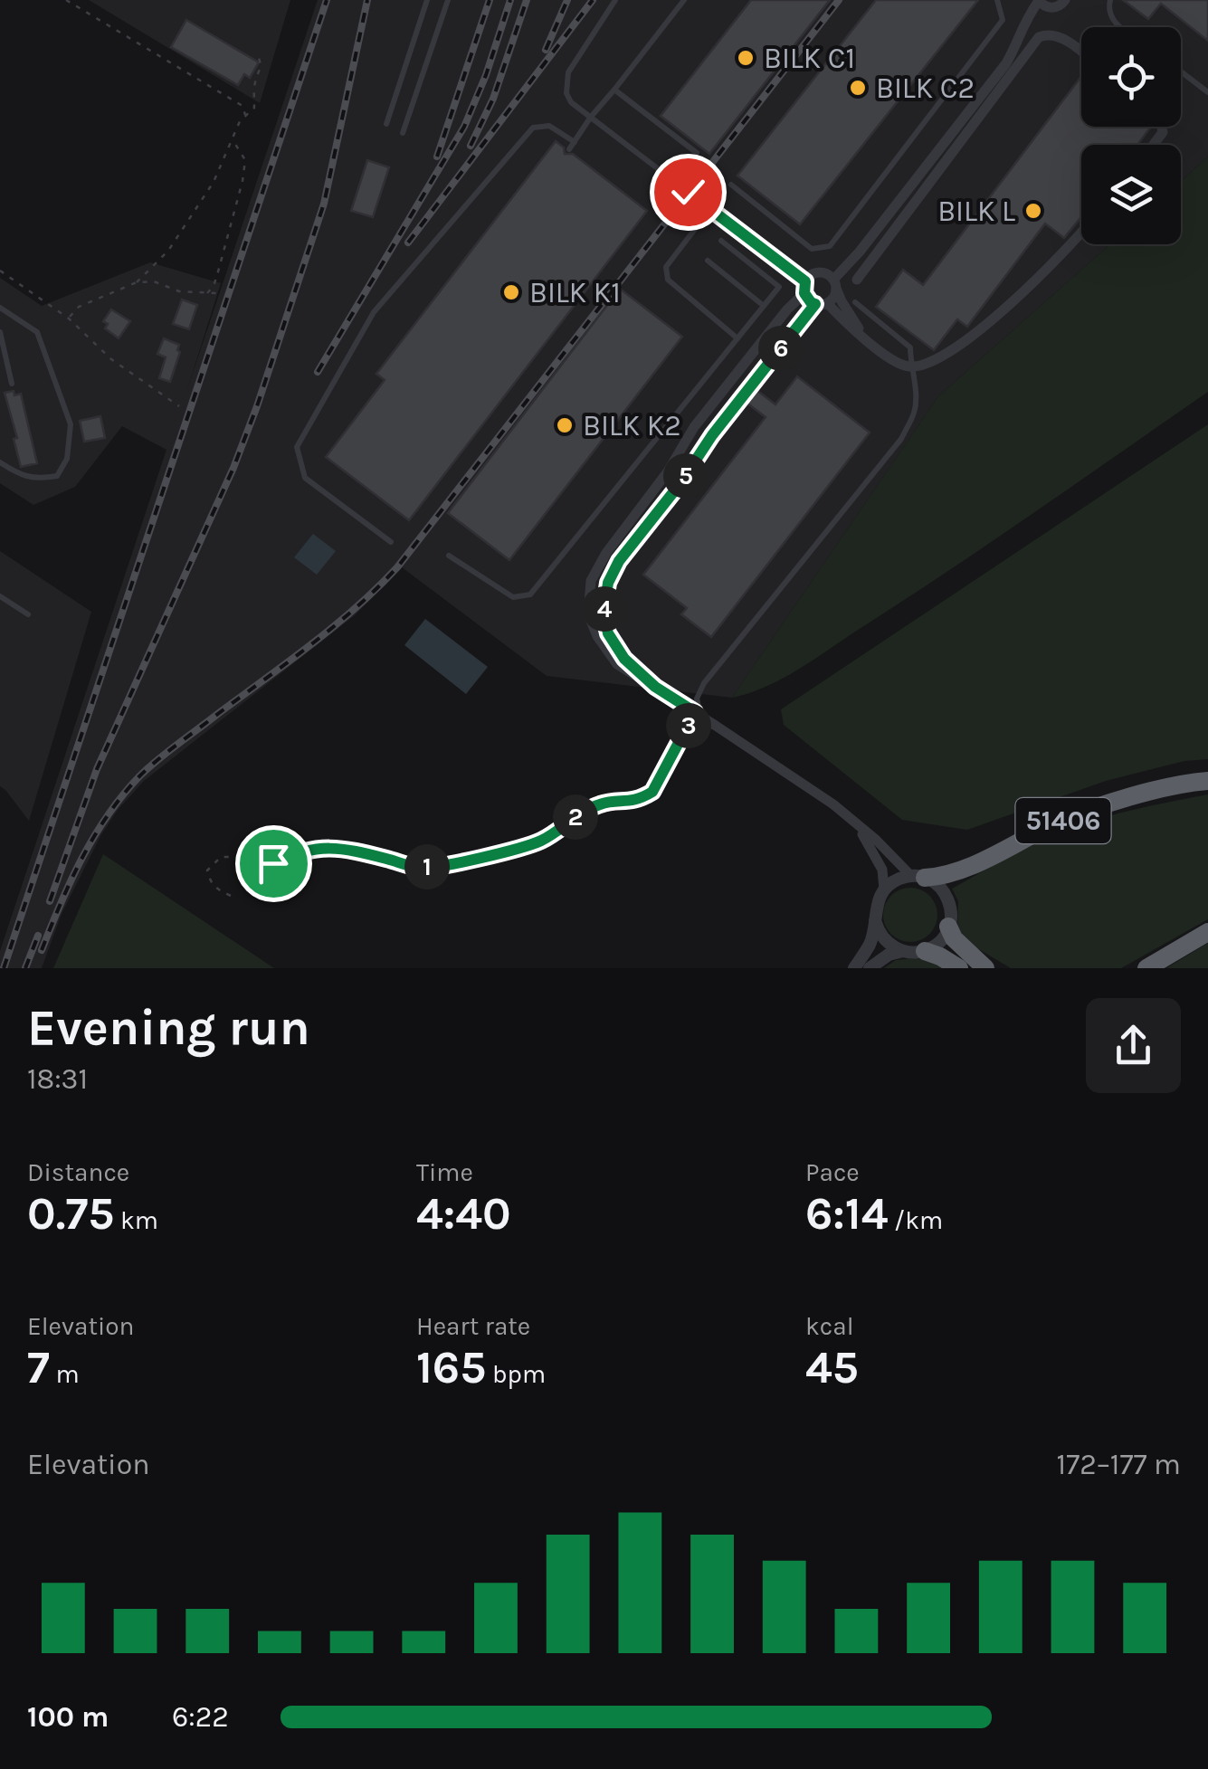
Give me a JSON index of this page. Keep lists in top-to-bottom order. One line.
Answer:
{"streets":{"highway":["51406"]},"places":["BILK C1","BILK C2","BILK L","BILK K1","BILK K2"],"page":{"pins":["6","5","4","3","2","1"],"heading":["Evening run","18:31"],"stats":[["Distance","0.75 km"],["Time","4:40"],["Pace","6:14 /km"],["Elevation","7 m"],["Heart rate","165 bpm"],["kcal","45"]],"chart":["Elevation","172–177 m"],"list":[{"name":"100 m","note":"6:22"}]}}
